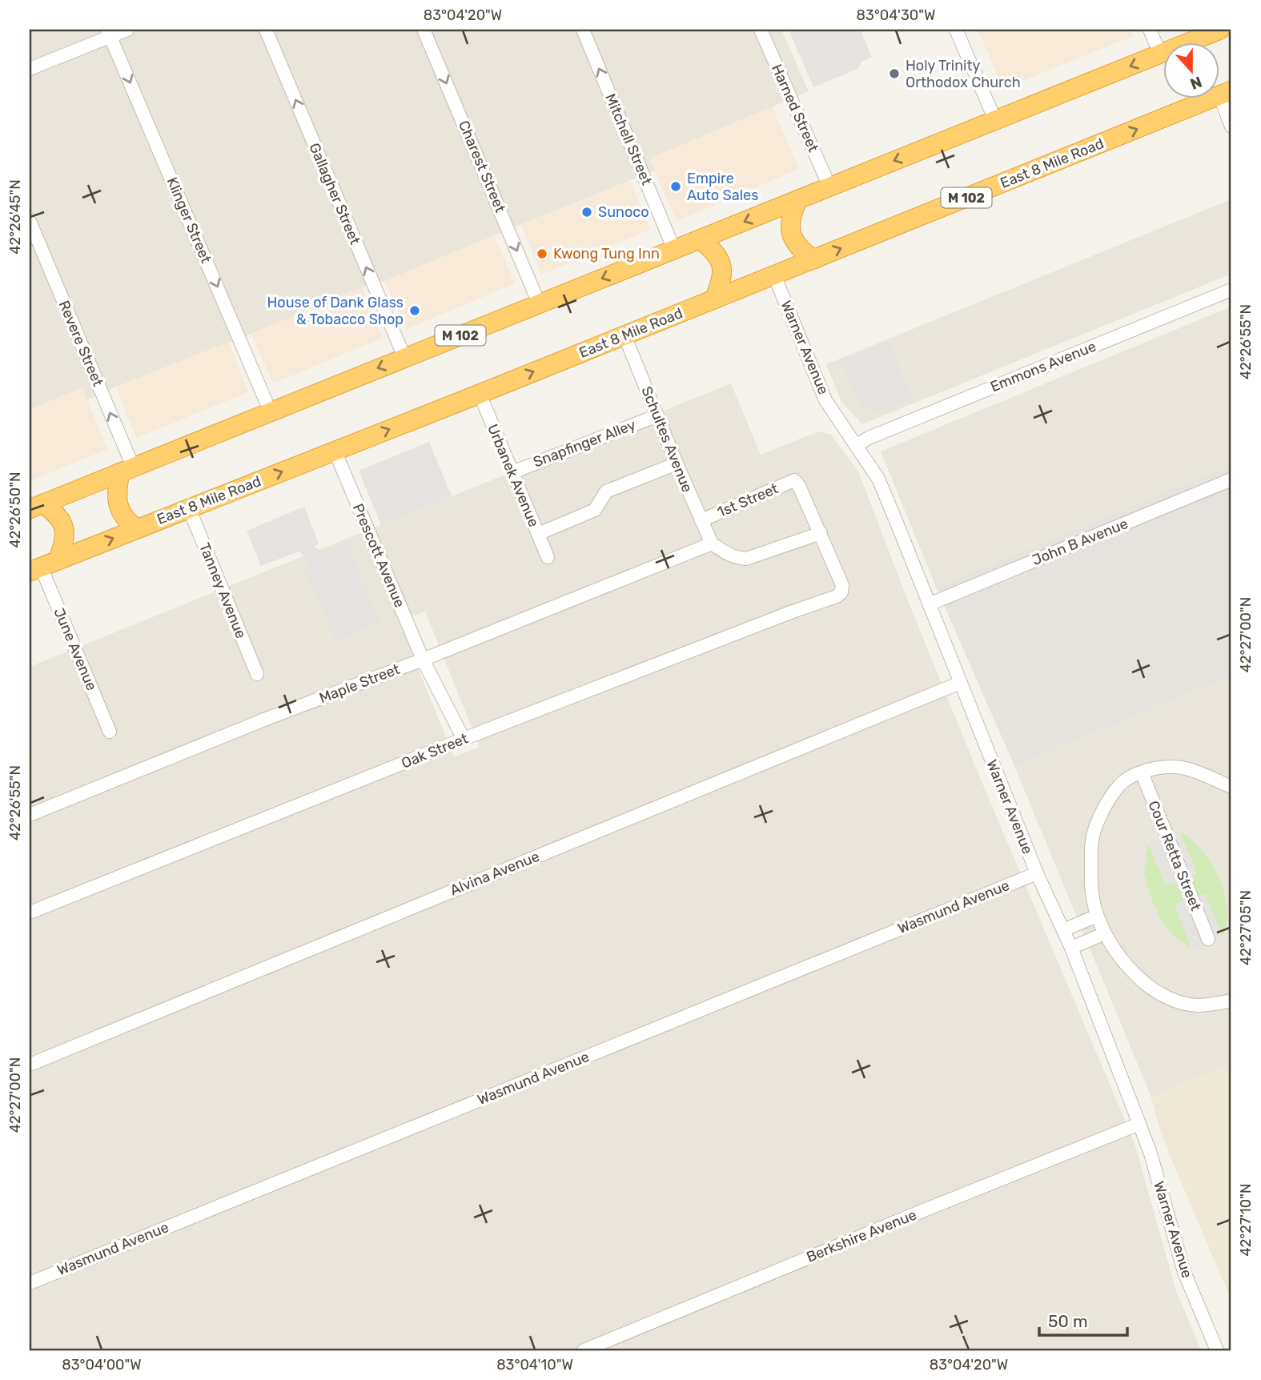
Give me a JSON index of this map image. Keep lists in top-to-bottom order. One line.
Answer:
{"streets":{"highway":["East 8 Mile Road","M 102"],"street":["Harned Street","Mitchell Street","Charest Street","Gallagher Street","Klinger Street","Revere Street","Warner Avenue","Emmons Avenue","Schultes Avenue","Snapfinger Alley","Urbanek Avenue","1st Street","John B Avenue","Prescott Avenue","Tanney Avenue","June Avenue","Maple Street","Oak Street","Cour Retta Street","Alvina Avenue","Wasmund Avenue","Berkshire Avenue"]},"crossings":[["Harned Street","M 102"],["Mitchell Street","M 102"],["East 8 Mile Road","Warner Avenue"],["East 8 Mile Road","Schultes Avenue"],["East 8 Mile Road","Urbanek Avenue"],["East 8 Mile Road","Prescott Avenue"],["East 8 Mile Road","Tanney Avenue"],["East 8 Mile Road","June Avenue"],["Charest Street","M 102"],["Gallagher Street","M 102"],["M 102","Klinger Street"],["M 102","Revere Street"],["Warner Avenue","Emmons Avenue"],["Warner Avenue","John B Avenue"],["Warner Avenue","Alvina Avenue"],["Warner Avenue","Wasmund Avenue"],["Warner Avenue","Berkshire Avenue"],["Schultes Avenue","Snapfinger Alley"],["Schultes Avenue","1st Street"],["Schultes Avenue","Maple Street"],["Snapfinger Alley","Urbanek Avenue"],["1st Street","Oak Street"],["Prescott Avenue","Maple Street"],["Prescott Avenue","Oak Street"]],"one_way":["Mitchell Street","Charest Street","Gallagher Street","Klinger Street","Revere Street"],"places":["Holy Trinity Orthodox Church","Empire Auto Sales","Sunoco","Kwong Tung Inn","House of Dank Glass & Tobacco Shop"],"scale_bar":"50 m","north":"bottom","coordinates":["83°04'20\"W","83°04'30\"W","42°26'45\"N","42°26'55\"N","42°26'50\"N","42°27'00\"N","42°27'05\"N","42°27'10\"N","83°04'00\"W","83°04'10\"W"]}
